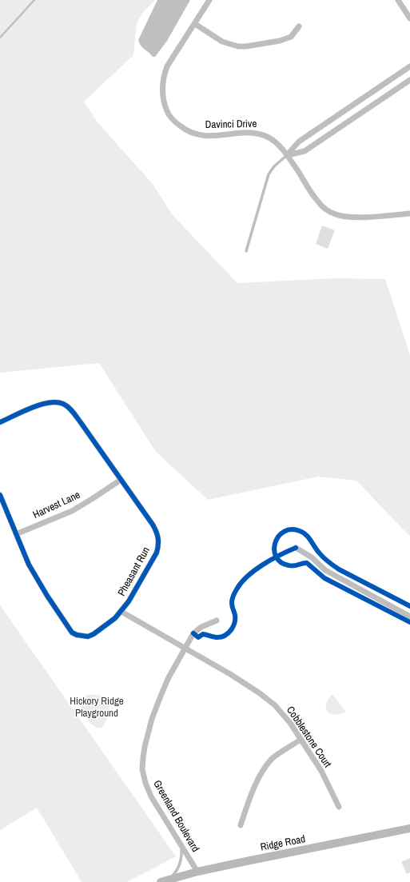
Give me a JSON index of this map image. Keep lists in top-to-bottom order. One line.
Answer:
{"streets":{"street":["Davinci Drive","Harvest Lane","Pheasant Run","Cobblestone Court","Greenland Boulevard","Ridge Road"]},"crossings":[["Harvest Lane","Pheasant Run"],["Pheasant Run","Cobblestone Court"],["Cobblestone Court","Greenland Boulevard"],["Greenland Boulevard","Ridge Road"]],"parks":["Hickory Ridge Playground"]}
